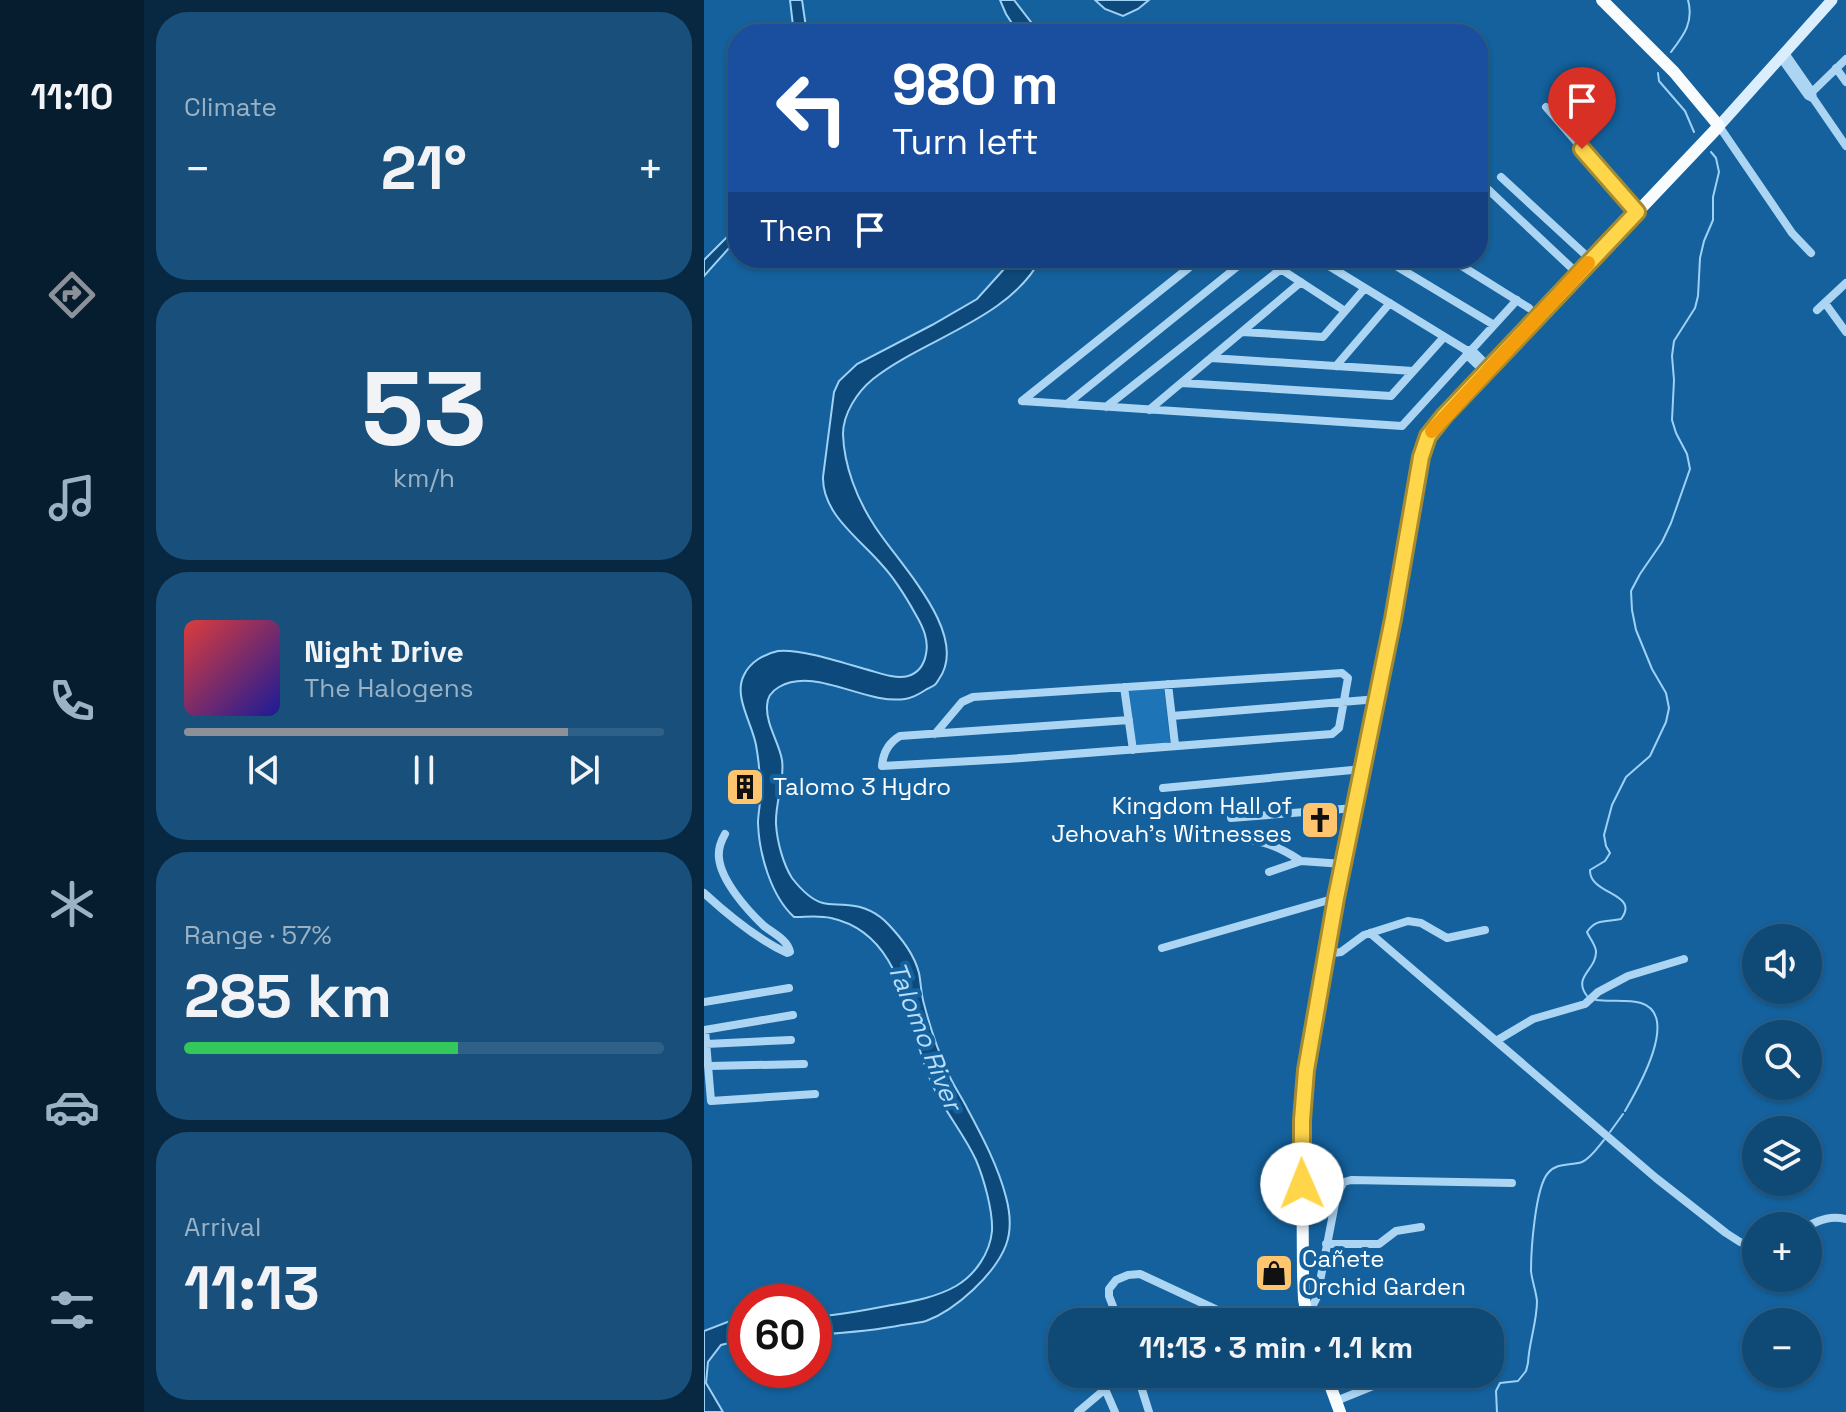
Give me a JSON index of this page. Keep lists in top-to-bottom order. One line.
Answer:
{"water":["Talomo River"],"places":{"building":["Talomo 3 Hydro"],"church":["Kingdom Hall of Jehovah's Witnesses"],"shop":["Cañete Orchid Garden"]},"page":{"tabs":"11:10","tile":["Climate",["53","km/h"],["Range · 57%","285 km"],["Arrival","11:13"]],"turn":["980 m","Turn left"],"heat":["−","21°","+"],"then":"Then","song":["Night Drive","The Halogens"],"map_buttons":["+","−"],"limit":"60","trip":"11:13 · 3 min · 1.1 km"}}
